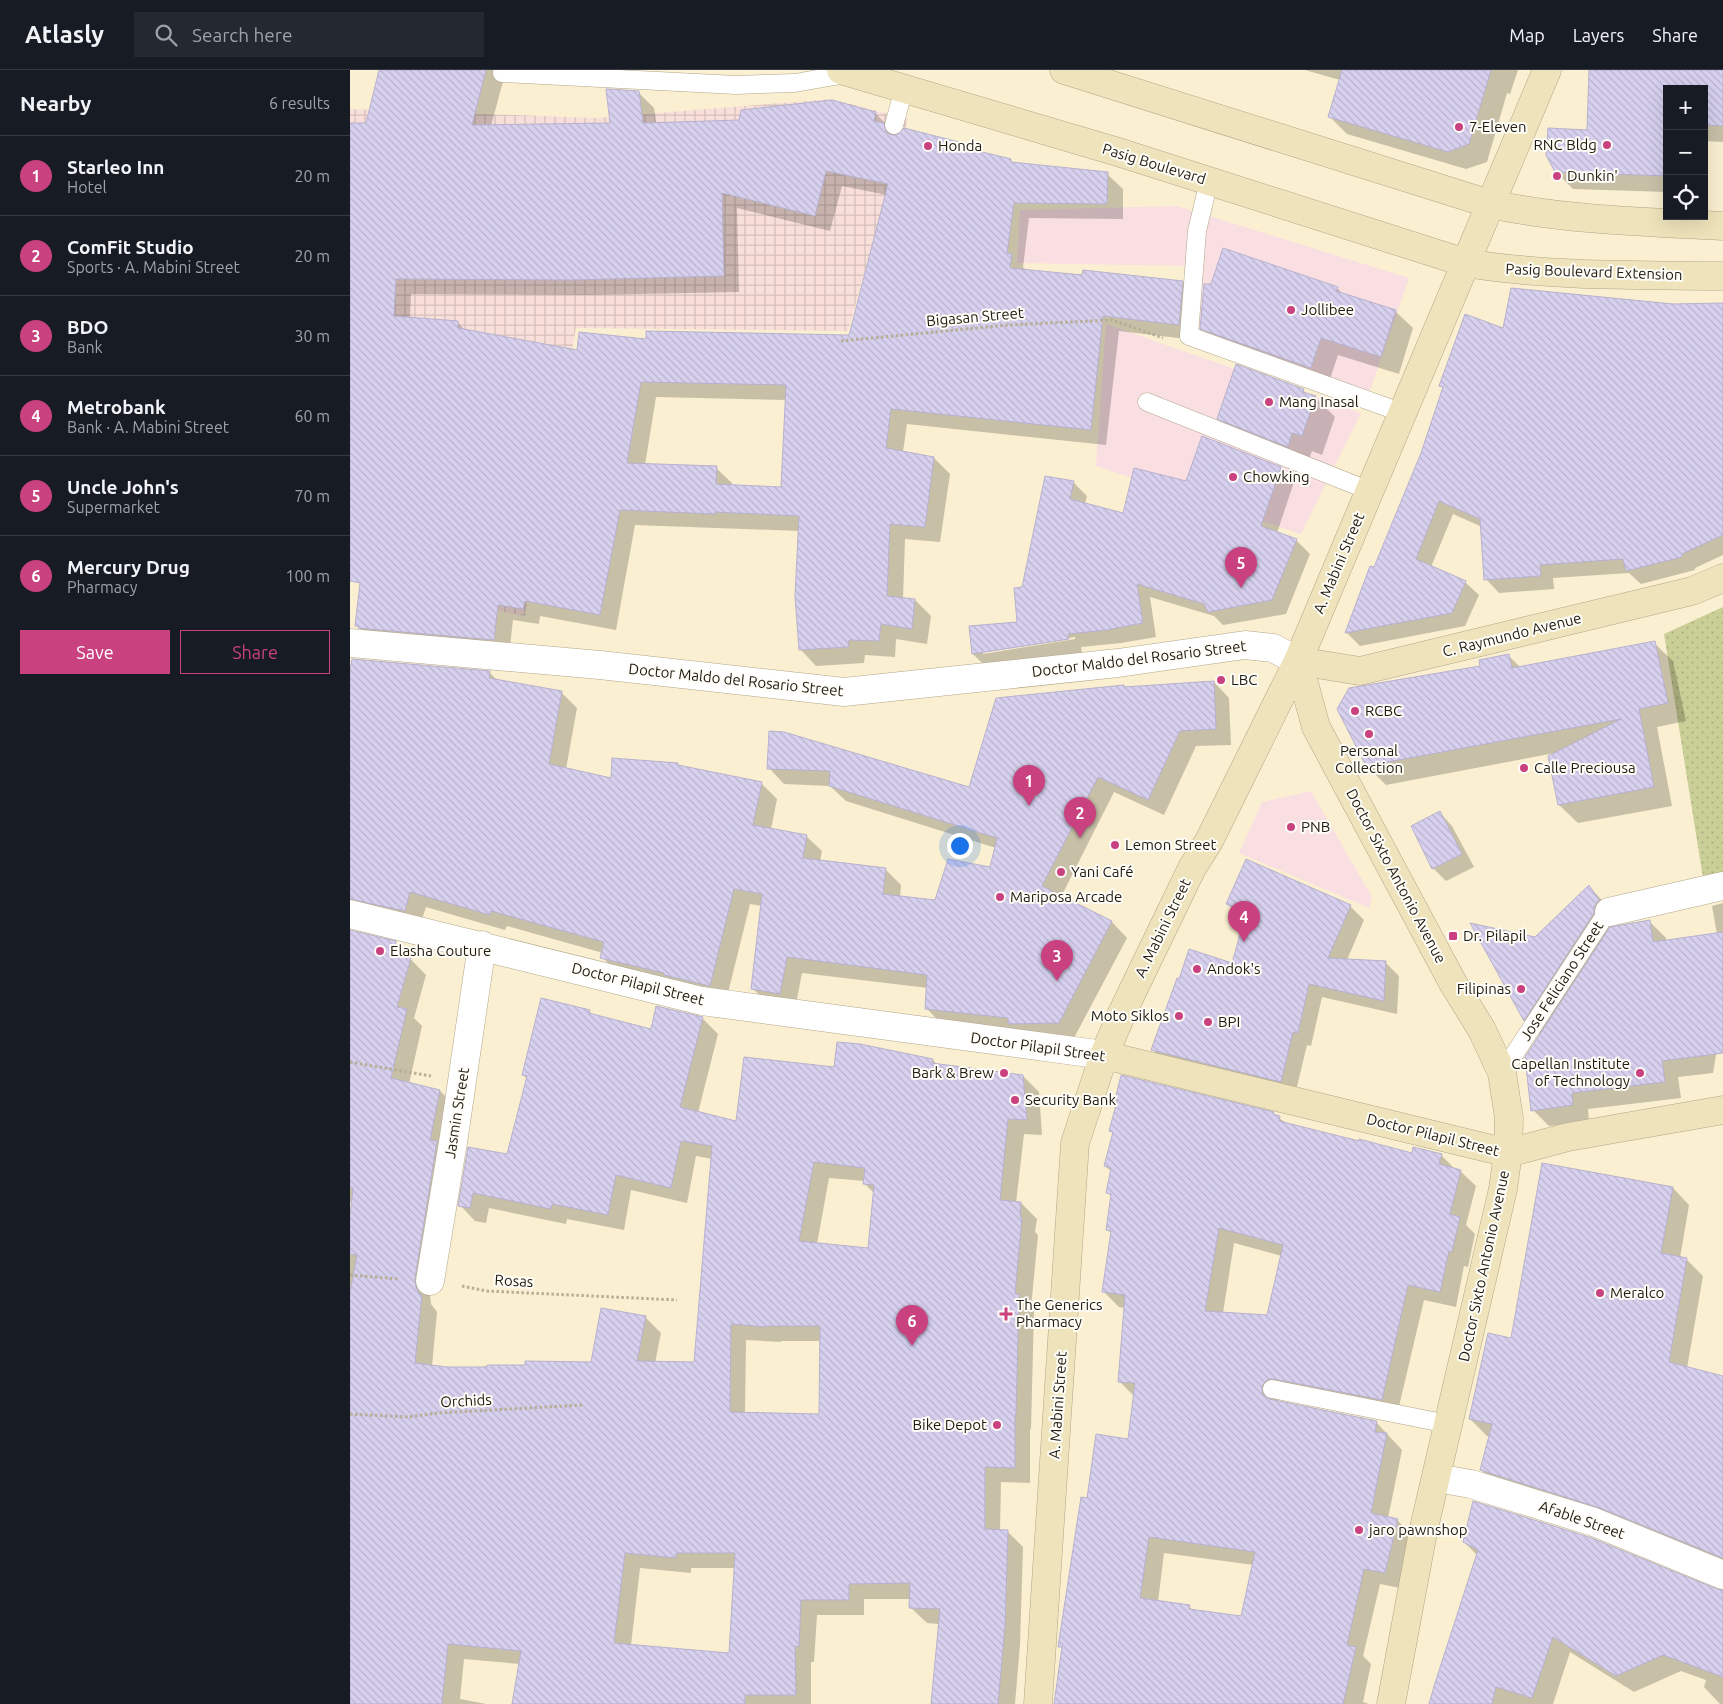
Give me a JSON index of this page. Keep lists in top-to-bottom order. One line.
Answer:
{"streets":{"main road":["Pasig Boulevard","Pasig Boulevard Extension","A. Mabini Street","C. Raymundo Avenue","Doctor Sixto Antonio Avenue","Doctor Pilapil Street"],"street":["Doctor Maldo del Rosario Street","Jose Feliciano Street","Jasmin Street","Afable Street"],"path":["Bigasan Street","Rosas","Orchids"]},"crossings":[["Pasig Boulevard","Pasig Boulevard Extension"],["Pasig Boulevard","A. Mabini Street"],["Pasig Boulevard Extension","A. Mabini Street"],["A. Mabini Street","C. Raymundo Avenue"],["A. Mabini Street","Doctor Maldo del Rosario Street"],["A. Mabini Street","Doctor Sixto Antonio Avenue"],["A. Mabini Street","Doctor Pilapil Street"],["C. Raymundo Avenue","Doctor Maldo del Rosario Street"],["C. Raymundo Avenue","Doctor Sixto Antonio Avenue"],["Doctor Maldo del Rosario Street","Doctor Sixto Antonio Avenue"],["Doctor Sixto Antonio Avenue","Jose Feliciano Street"],["Doctor Sixto Antonio Avenue","Doctor Pilapil Street"],["Doctor Sixto Antonio Avenue","Afable Street"],["Doctor Pilapil Street","Jasmin Street"],["Jasmin Street","Rosas"]],"places":{"other":["7-Eleven","RNC Bldg","Honda","Dunkin'","Jollibee","Mang Inasal","Chowking","LBC","RCBC","Personal Collection","Calle Preciousa","PNB","Lemon Street","Yani Café","Mariposa Arcade","Elasha Couture","Andok's","Filipinas","Moto Siklos","BPI","Bark & Brew","Capellan Institute of Technology","Security Bank","Meralco","Bike Depot","jaro pawnshop"],"transit":["Dr. Pilapil"],"health":["The Generics Pharmacy"]},"page":{"header":"Atlasly","search":"Search here","nav":["Map","Layers","Share"],"heading":["Nearby","6 results"],"map_buttons":["+","−"],"list":[{"mark":"1","name":"Starleo Inn","note":"Hotel","value":"20 m"},{"mark":"2","name":"ComFit Studio","note":"Sports · A. Mabini Street","value":"20 m"},{"mark":"3","name":"BDO","note":"Bank","value":"30 m"},{"mark":"4","name":"Metrobank","note":"Bank · A. Mabini Street","value":"60 m"},{"mark":"5","name":"Uncle John's","note":"Supermarket","value":"70 m"},{"mark":"6","name":"Mercury Drug","note":"Pharmacy","value":"100 m"}],"pins":["5","1","2","4","3","6"],"buttons":["Save","Share"]}}
